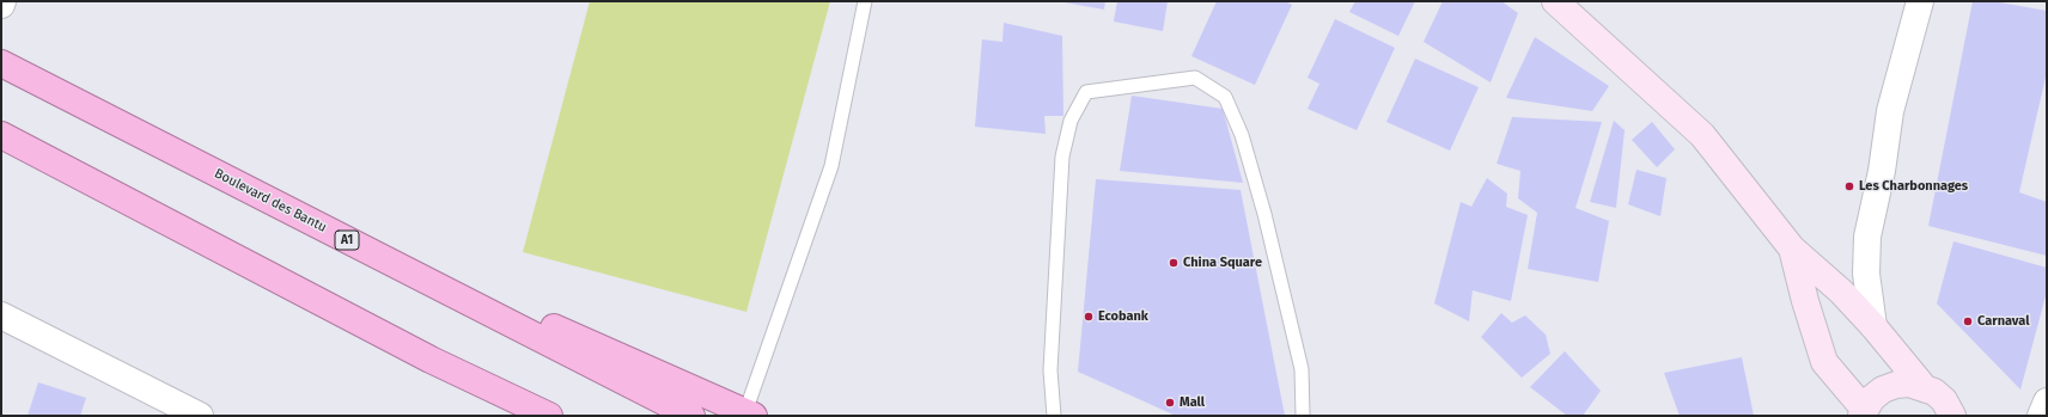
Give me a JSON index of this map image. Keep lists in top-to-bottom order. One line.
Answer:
{"streets":{"highway":["Boulevard des Bantu","A1"]},"places":["Les Charbonnages","China Square","Ecobank","Carnaval","Mall"]}
